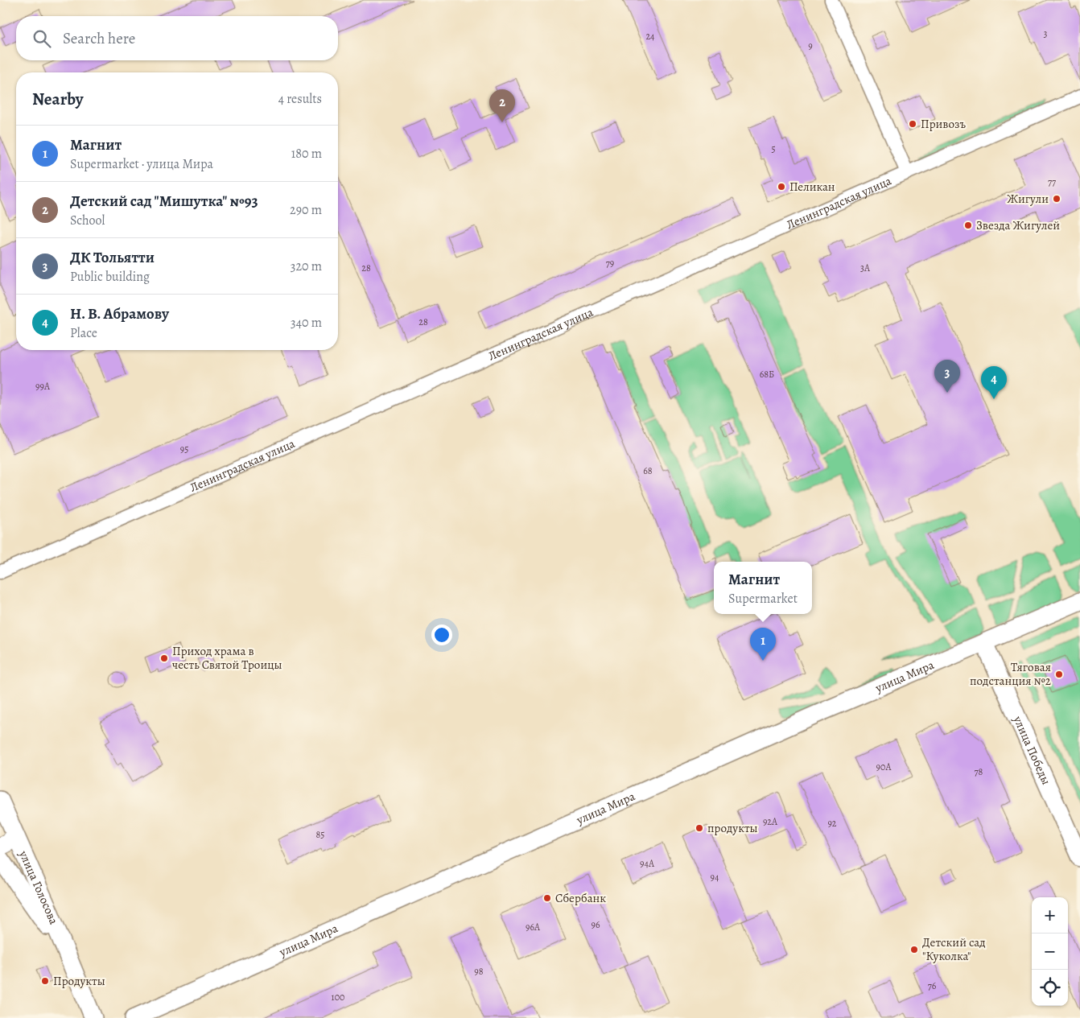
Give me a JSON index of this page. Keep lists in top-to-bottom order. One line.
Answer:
{"streets":{"main road":["улица Мира","улица Победы","улица Голосова"],"street":["Ленинградская улица"]},"crossings":[["улица Мира","улица Победы"]],"places":["Привозъ","Пеликан","Жигули","Звезда Жигулей","Приход храма в честь Святой Троицы","Тяговая подстанция №2","продукты","Сбербанк","Детский сад \"Куколка\"","Продукты"],"house_numbers":["3","24","9","5","77","79","28","3А","28","68Б","99А","95","68","90А","78","92А","92","85","94А","94","96","96А","98","76","100"],"page":{"search":"Search here","heading":["Nearby","4 results"],"pins":["2","3","4","1"],"list":[{"mark":"1","name":"Магнит","note":"Supermarket · улица Мира","value":"180 m"},{"mark":"2","name":"Детский сад \"Мишутка\" №93","note":"School","value":"290 m"},{"mark":"3","name":"ДК Тольятти","note":"Public building","value":"320 m"},{"mark":"4","name":"Н. В. Абрамову","note":"Place","value":"340 m"}],"popup":["Магнит","Supermarket"],"map_buttons":["+","−"]}}
